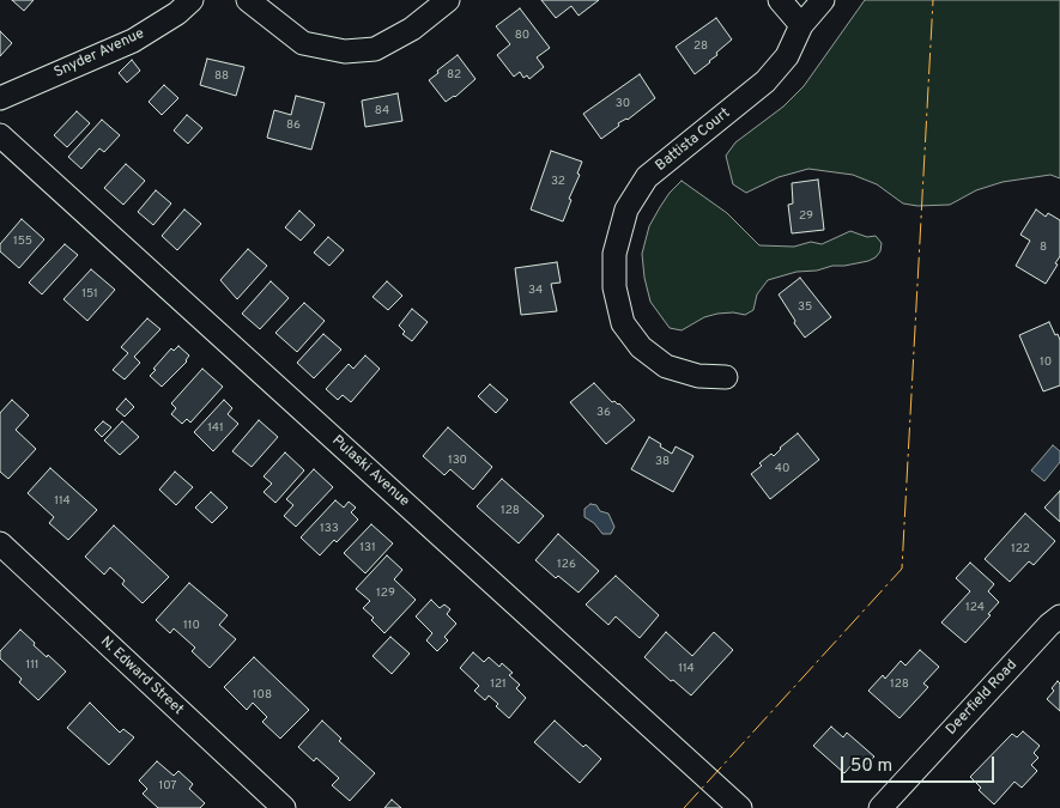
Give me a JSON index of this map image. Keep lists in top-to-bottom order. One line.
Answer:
{"streets":{"street":["Snyder Avenue","Battista Court","Pulaski Avenue","N. Edward Street","Deerfield Road"]},"house_numbers":["80","28","82","88","30","84","86","32","29","155","8","34","151","35","10","36","141","130","38","40","114","128","133","131","122","126","129","124","110","111","114","121","128","108","107"],"scale_bar":"50 m"}
